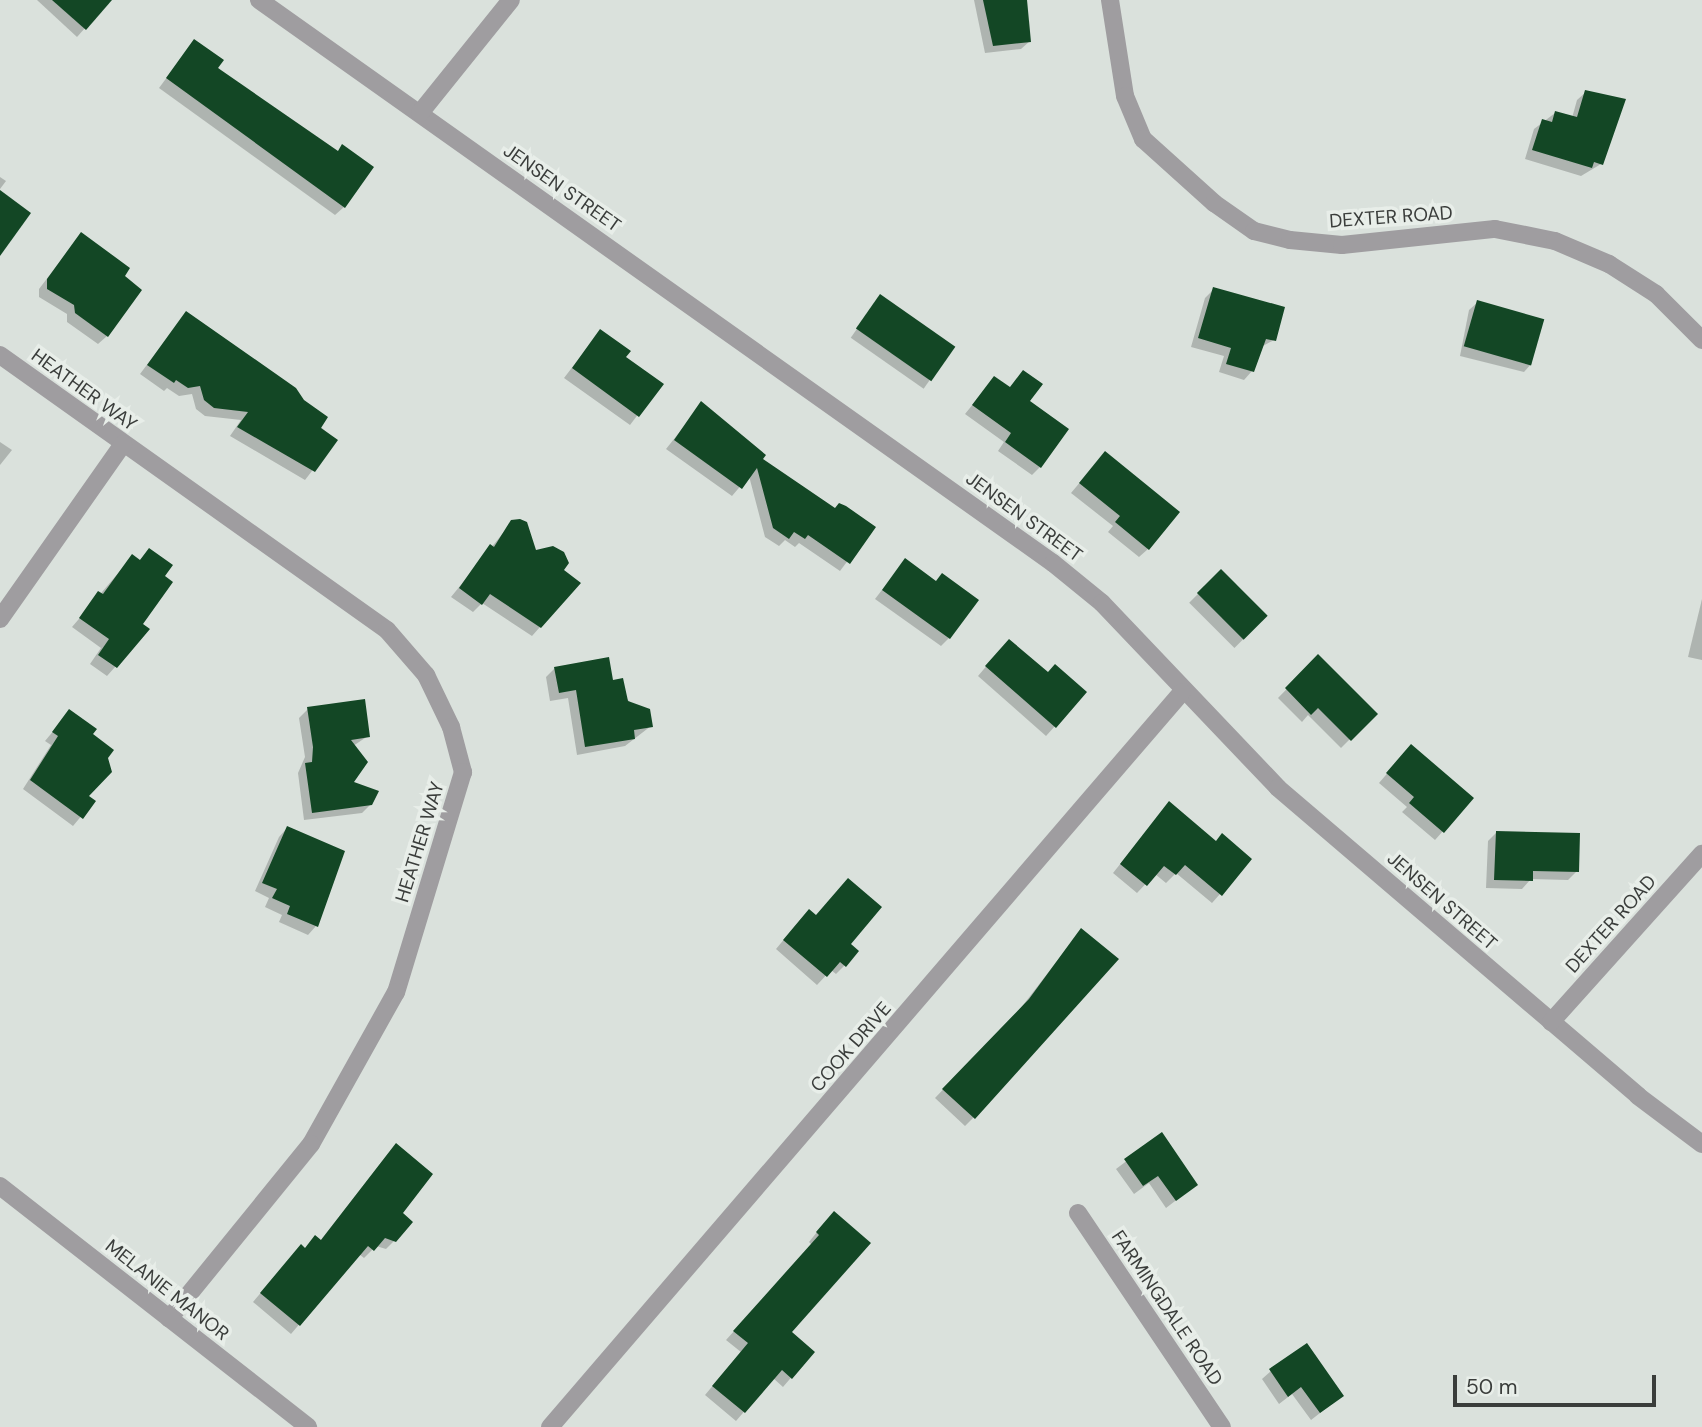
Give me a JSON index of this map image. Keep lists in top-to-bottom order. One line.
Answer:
{"streets":{"street":["JENSEN STREET","DEXTER ROAD","HEATHER WAY","COOK DRIVE","MELANIE MANOR","FARMINGDALE ROAD"]},"crossings":[["JENSEN STREET","DEXTER ROAD"],["JENSEN STREET","COOK DRIVE"],["HEATHER WAY","MELANIE MANOR"]],"scale_bar":"50 m"}
